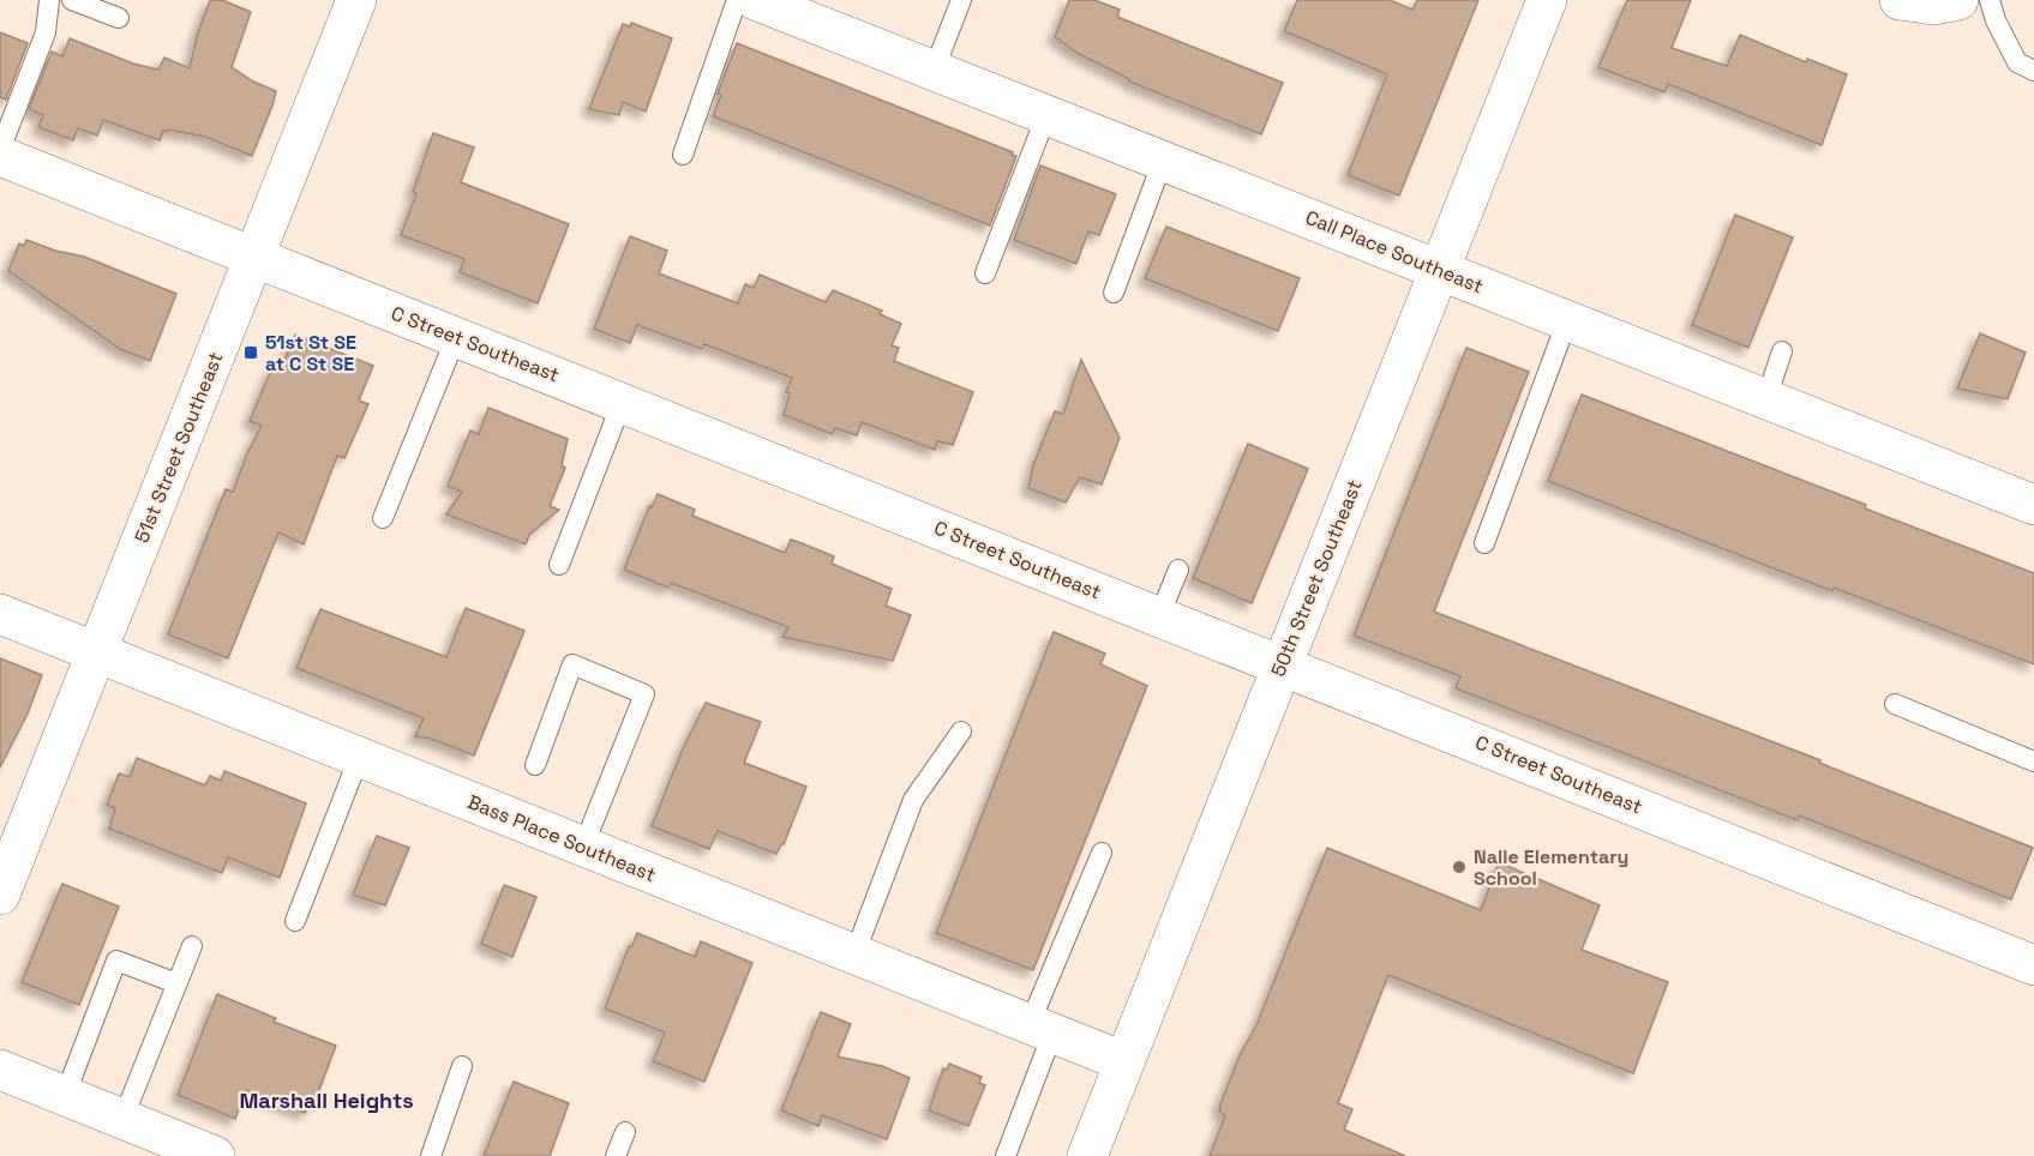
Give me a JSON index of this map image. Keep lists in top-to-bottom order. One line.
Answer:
{"streets":{"street":["Call Place Southeast","C Street Southeast","51st Street Southeast","50th Street Southeast","Bass Place Southeast"]},"crossings":[["Call Place Southeast","50th Street Southeast"],["C Street Southeast","51st Street Southeast"],["C Street Southeast","50th Street Southeast"],["51st Street Southeast","Bass Place Southeast"],["50th Street Southeast","Bass Place Southeast"]],"districts":["Marshall Heights"],"places":{"transit":["51st St SE at C St SE"],"other":["Nalle Elementary School"]}}
